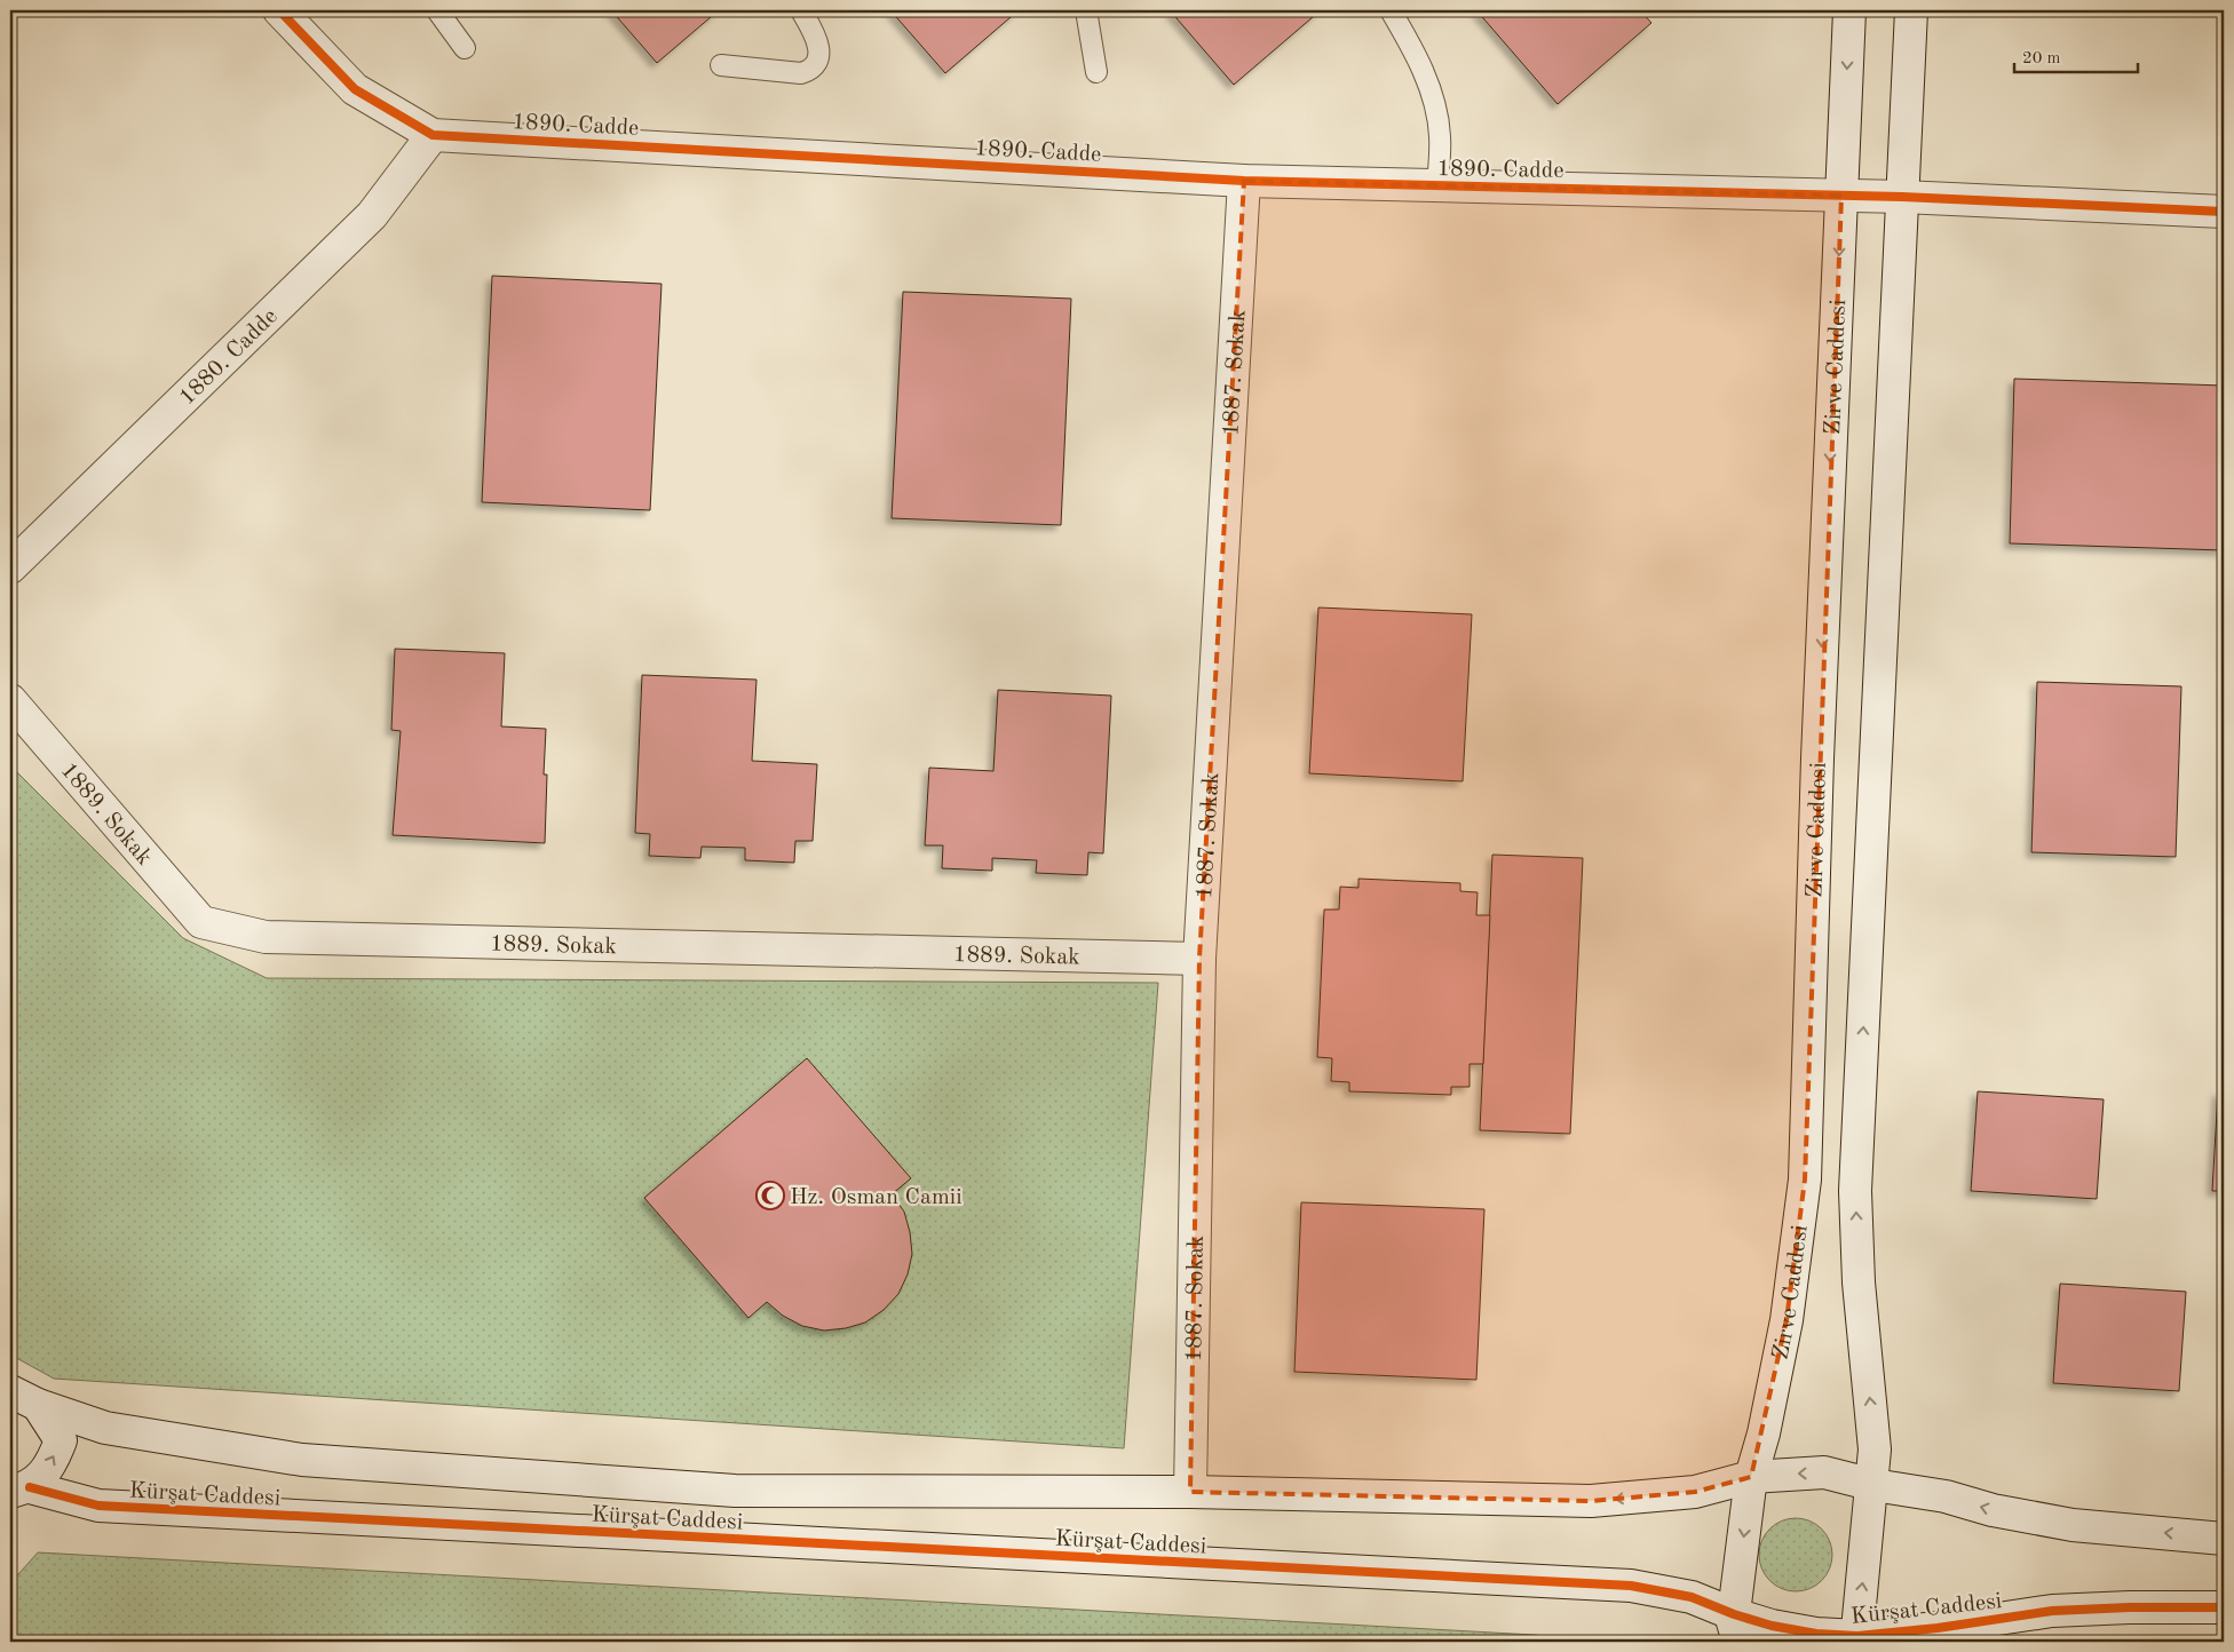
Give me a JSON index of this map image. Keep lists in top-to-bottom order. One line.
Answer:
{"streets":{"street":["1890. Cadde","1880. Cadde","Zirve Caddesi","1887. Sokak","1889. Sokak","Kürşat Caddesi"]},"crossings":[["1890. Cadde","1880. Cadde"],["1890. Cadde","Zirve Caddesi"],["1890. Cadde","1887. Sokak"],["Zirve Caddesi","Kürşat Caddesi"],["1887. Sokak","1889. Sokak"],["1887. Sokak","Kürşat Caddesi"]],"places":{"mosque":["Hz. Osman Camii"]},"scale_bar":"20 m"}
